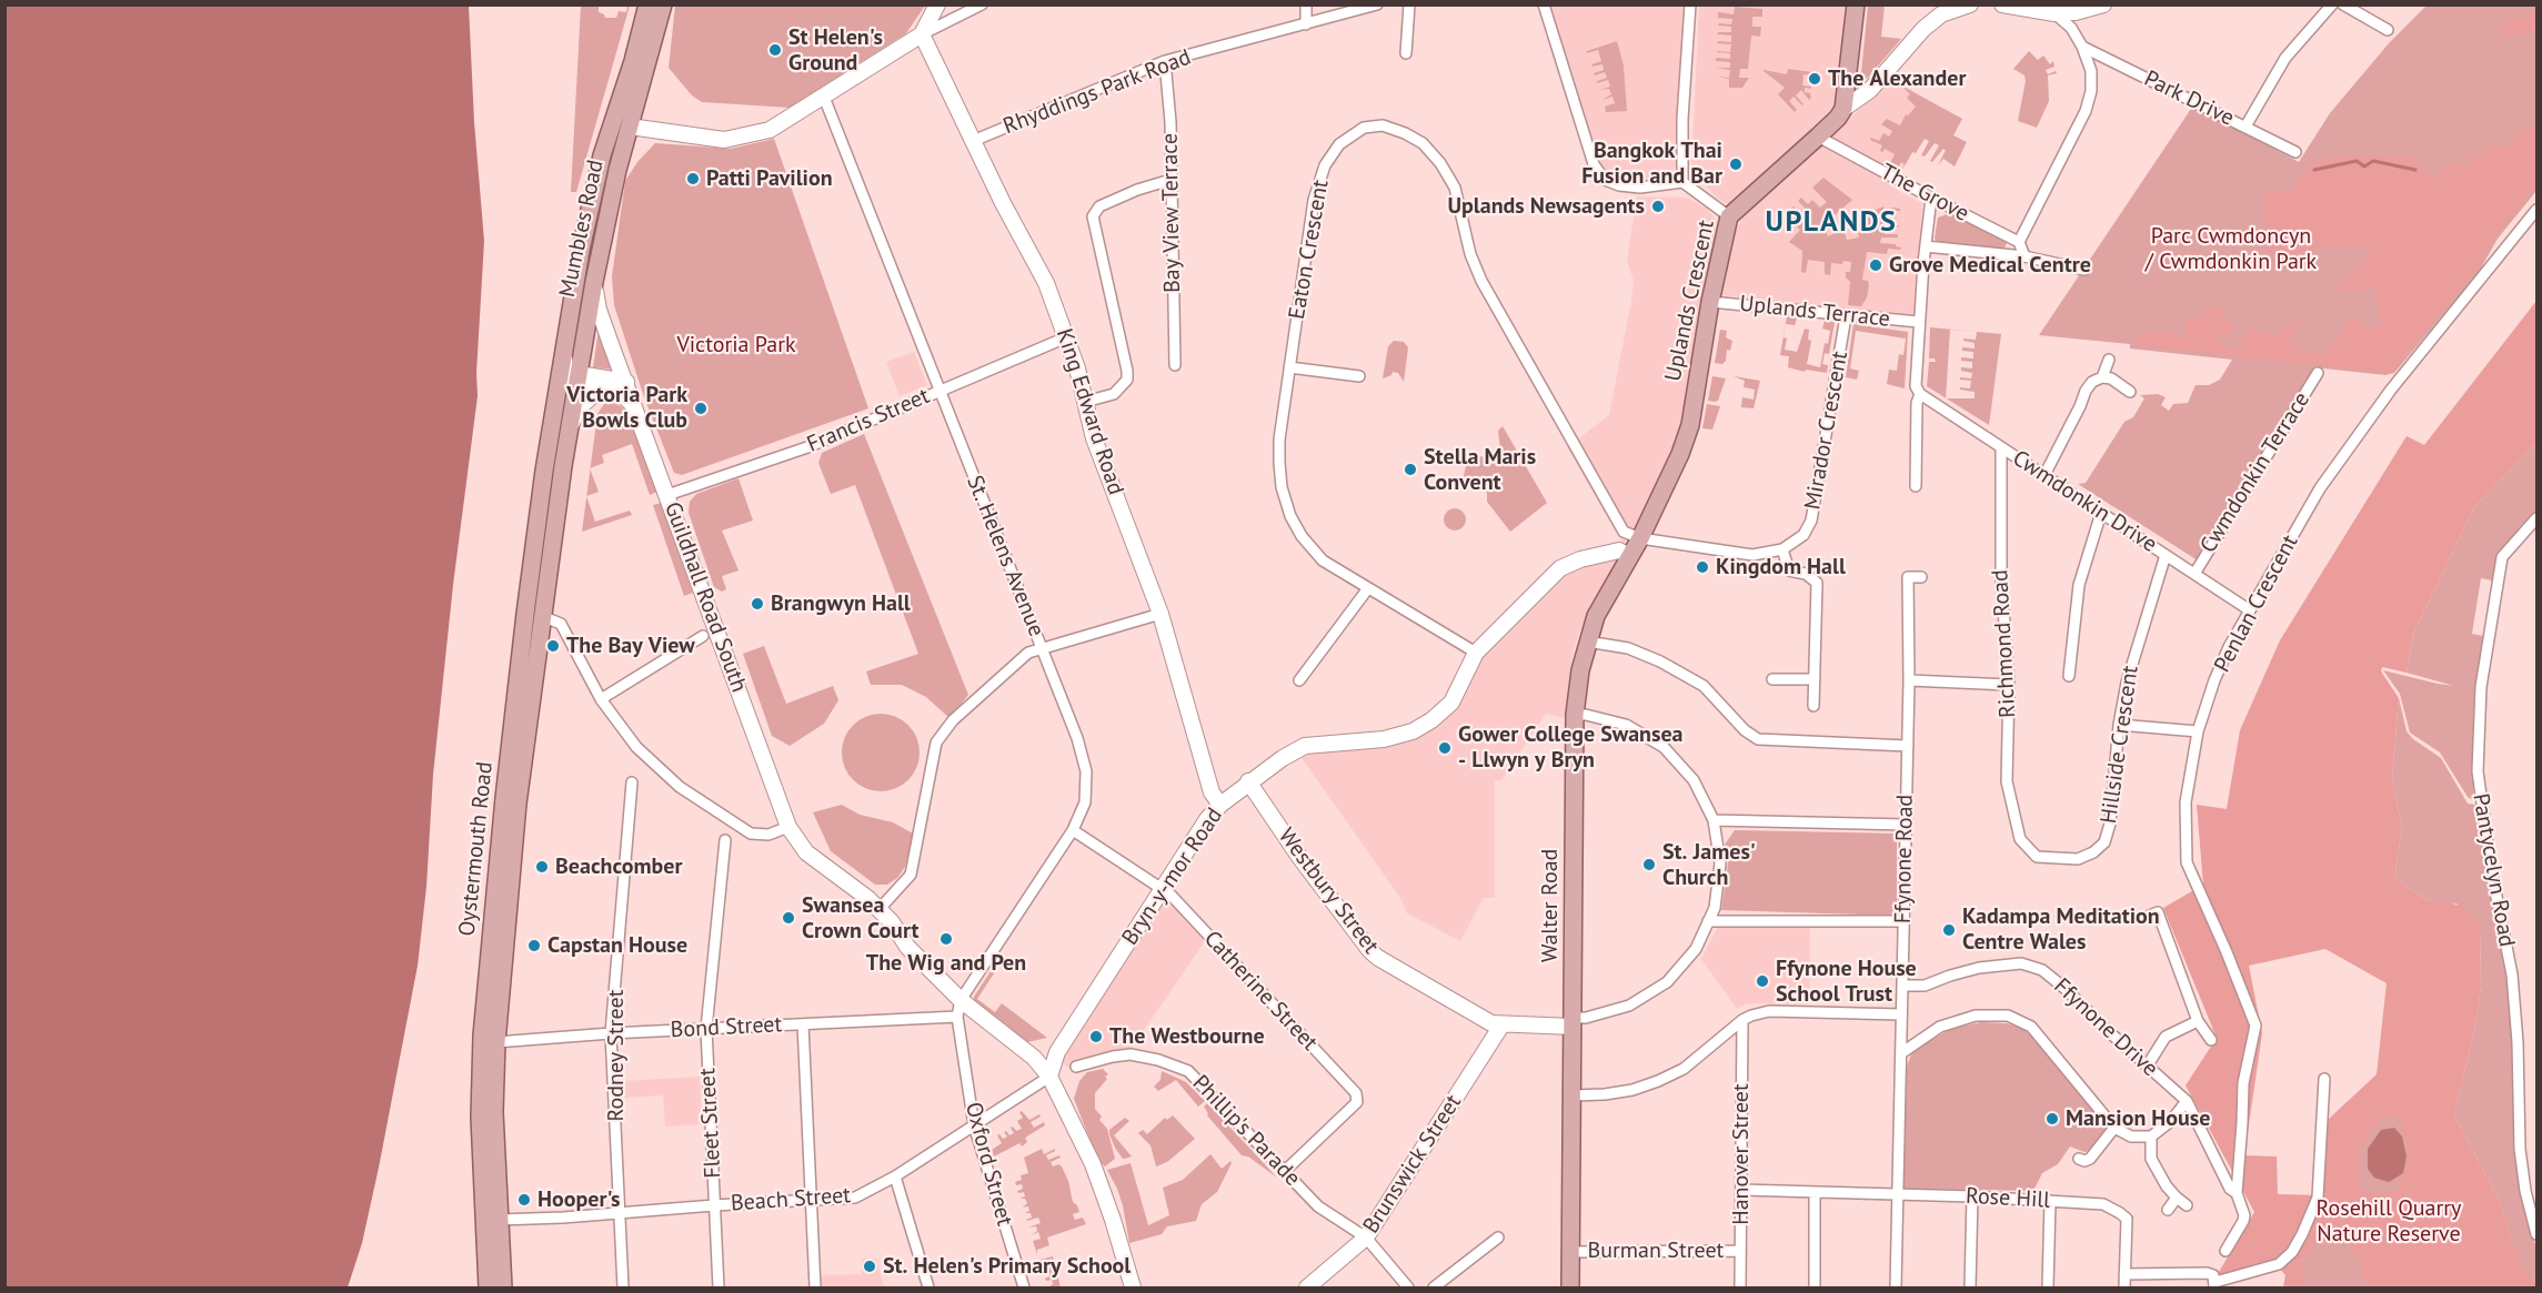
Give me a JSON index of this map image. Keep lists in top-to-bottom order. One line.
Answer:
{"streets":{"main road":["Mumbles Road","Uplands Crescent","Oystermouth Road","Walter Road"],"street":["Rhyddings Park Road","Park Drive","The Grove","Bay View Terrace","Eaton Crescent","Uplands Terrace","King Edward Road","Francis Street","Mirador Crescent","Cwmdonkin Terrace","Cwmdonkin Drive","St. Helens Avenue","Guildhall Road South","Penlan Crescent","Richmond Road","Hillside Crescent","Ffynone Road","Pantycelyn Road","Bryn-y-mor Road","Westbury Street","Catherine Street","Bond Street","Ffynone Drive","Rodney Street","Fleet Street","Phillip's Parade","Hanover Street","Oxford Street","Brunswick Street","Rose Hill","Beach Street","Burman Street"]},"crossings":[["Rhyddings Park Road","Bay View Terrace"],["Rhyddings Park Road","King Edward Road"],["The Grove","Uplands Crescent"],["Mumbles Road","Guildhall Road South"],["Mumbles Road","Oystermouth Road"],["Eaton Crescent","Uplands Crescent"],["Eaton Crescent","Bryn-y-mor Road"],["Eaton Crescent","Walter Road"],["Uplands Crescent","Uplands Terrace"],["Uplands Crescent","Walter Road"],["Uplands Terrace","Mirador Crescent"],["King Edward Road","Francis Street"],["King Edward Road","Bryn-y-mor Road"],["Francis Street","St. Helens Avenue"],["Francis Street","Guildhall Road South"],["Cwmdonkin Terrace","Cwmdonkin Drive"],["Cwmdonkin Drive","Penlan Crescent"],["Cwmdonkin Drive","Richmond Road"],["Cwmdonkin Drive","Hillside Crescent"],["St. Helens Avenue","Guildhall Road South"],["St. Helens Avenue","Catherine Street"],["St. Helens Avenue","Oxford Street"],["Guildhall Road South","Bryn-y-mor Road"],["Guildhall Road South","Oxford Street"],["Guildhall Road South","Beach Street"],["Richmond Road","Hillside Crescent"],["Oystermouth Road","Bond Street"],["Oystermouth Road","Beach Street"],["Ffynone Road","Ffynone Drive"],["Ffynone Road","Rose Hill"],["Bryn-y-mor Road","Westbury Street"],["Bryn-y-mor Road","Walter Road"],["Bryn-y-mor Road","Catherine Street"],["Bryn-y-mor Road","Beach Street"],["Westbury Street","Walter Road"],["Westbury Street","Brunswick Street"],["Walter Road","Burman Street"],["Catherine Street","Phillip's Parade"],["Bond Street","Rodney Street"],["Bond Street","Fleet Street"],["Bond Street","Oxford Street"],["Rodney Street","Beach Street"],["Fleet Street","Beach Street"],["Phillip's Parade","Brunswick Street"],["Hanover Street","Rose Hill"],["Hanover Street","Burman Street"],["Oxford Street","Beach Street"]],"districts":["UPLANDS"],"parks":["Parc Cwmdoncyn / Cwmdonkin Park","Victoria Park","Rosehill Quarry Nature Reserve"],"places":["St Helen's Ground","The Alexander","Bangkok Thai Fusion and Bar","Patti Pavilion","Uplands Newsagents","Grove Medical Centre","Victoria Park Bowls Club","Stella Maris Convent","Kingdom Hall","Brangwyn Hall","The Bay View","Gower College Swansea - Llwyn y Bryn","St. James' Church","Beachcomber","Swansea Crown Court","Kadampa Meditation Centre Wales","The Wig and Pen","Capstan House","Ffynone House School Trust","The Westbourne","Mansion House","Hooper's","St. Helen's Primary School"]}
